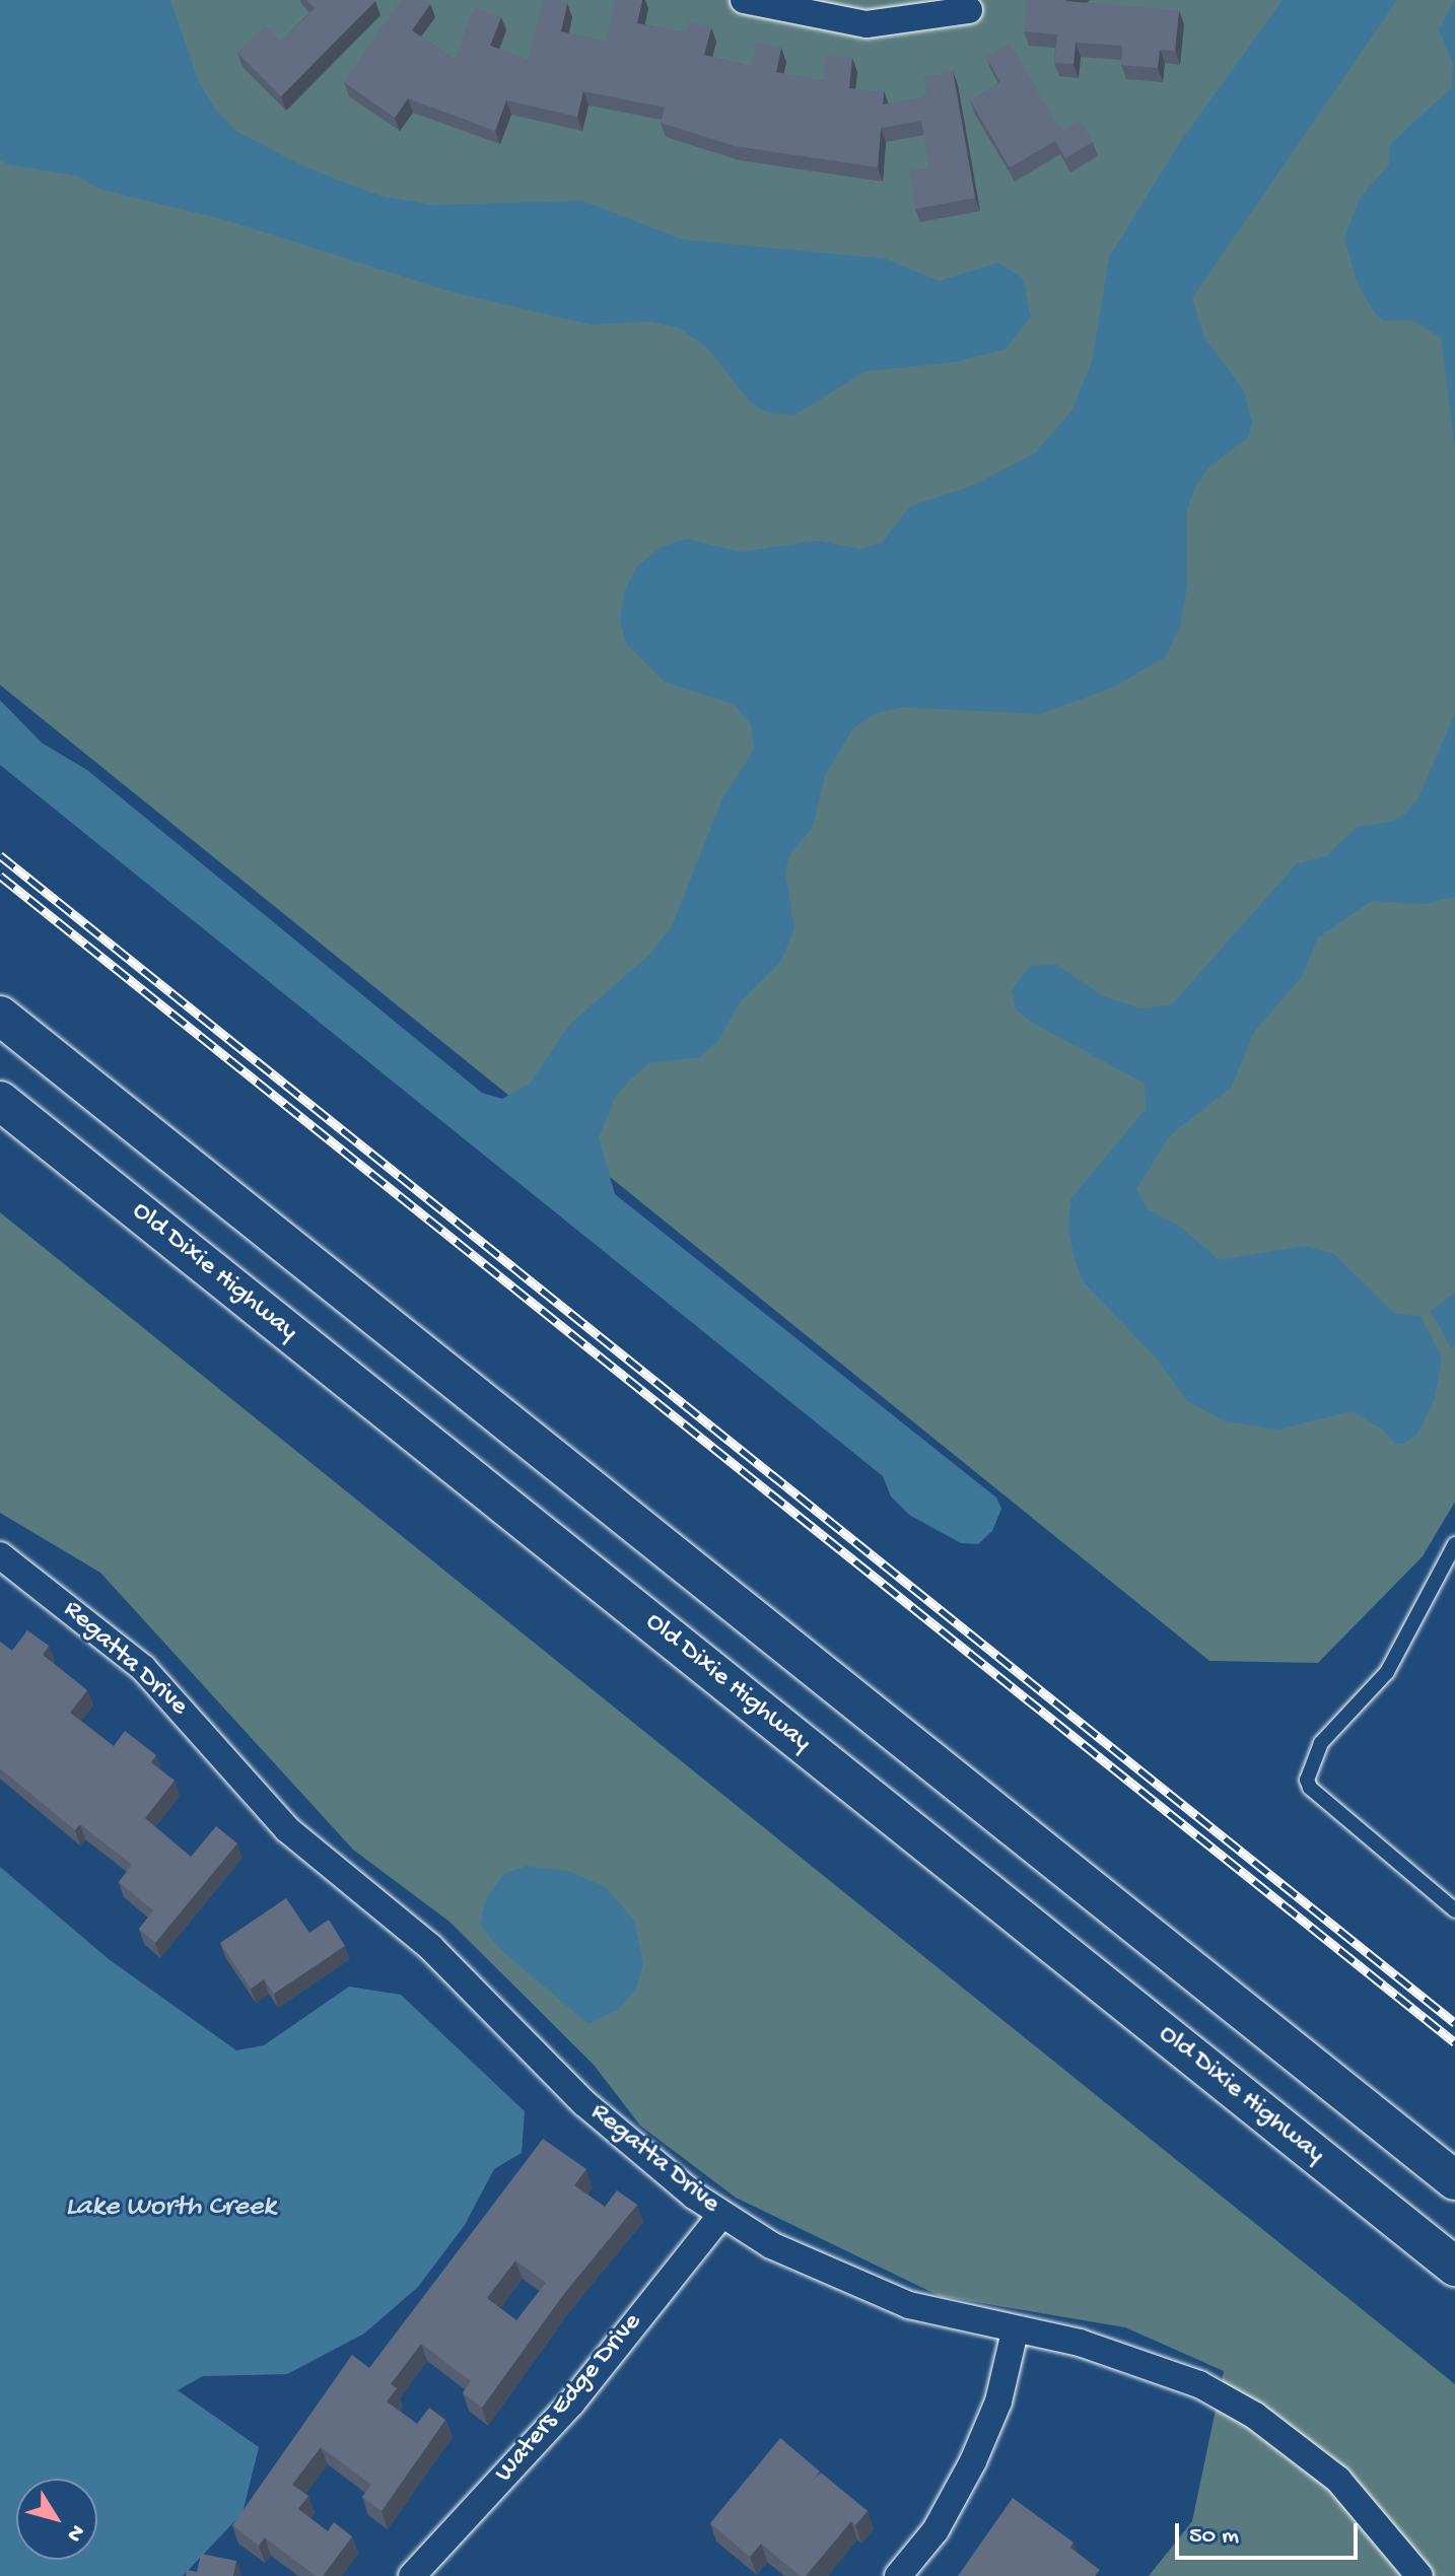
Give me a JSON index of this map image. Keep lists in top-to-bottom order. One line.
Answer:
{"streets":{"main road":["Old Dixie Highway"],"street":["Regatta Drive","Waters Edge Drive"]},"crossings":[["Regatta Drive","Waters Edge Drive"]],"water":["Lake Worth Creek"],"scale_bar":"50 m","north":"bottom right"}
